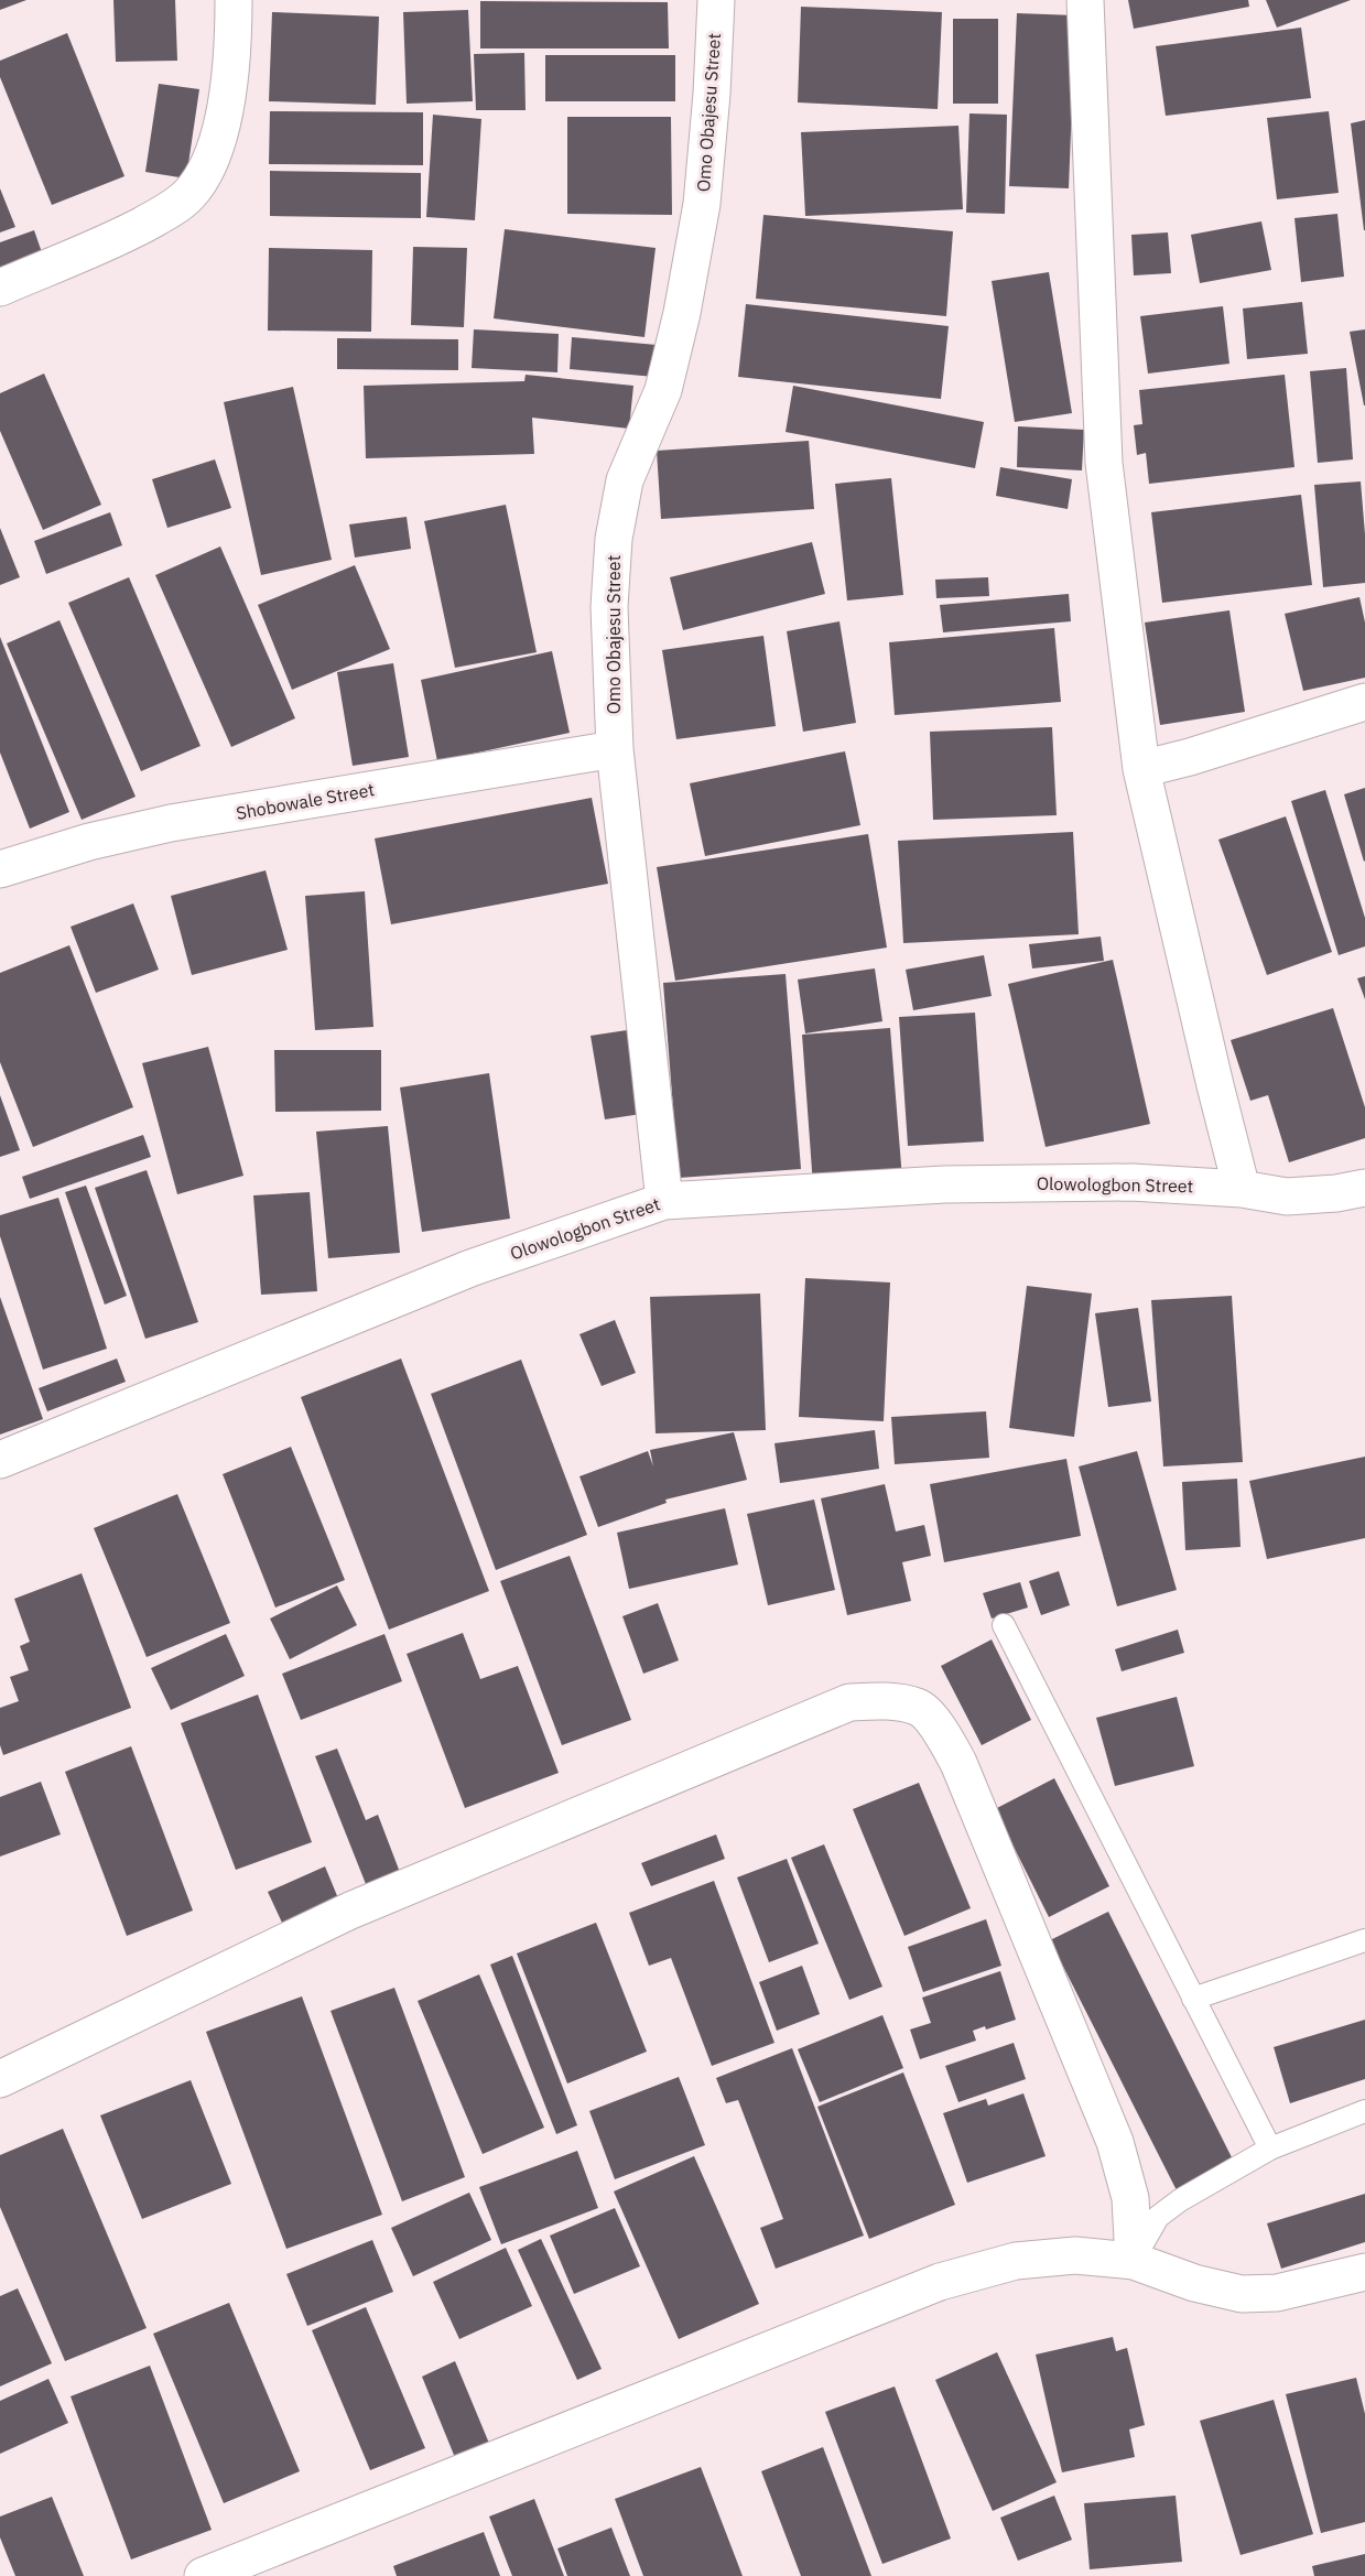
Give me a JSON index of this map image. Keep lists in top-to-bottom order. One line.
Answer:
{"streets":{"street":["Omo Obajesu Street","Shobowale Street","Olowologbon Street"]},"crossings":[["Omo Obajesu Street","Shobowale Street"],["Omo Obajesu Street","Olowologbon Street"]]}
